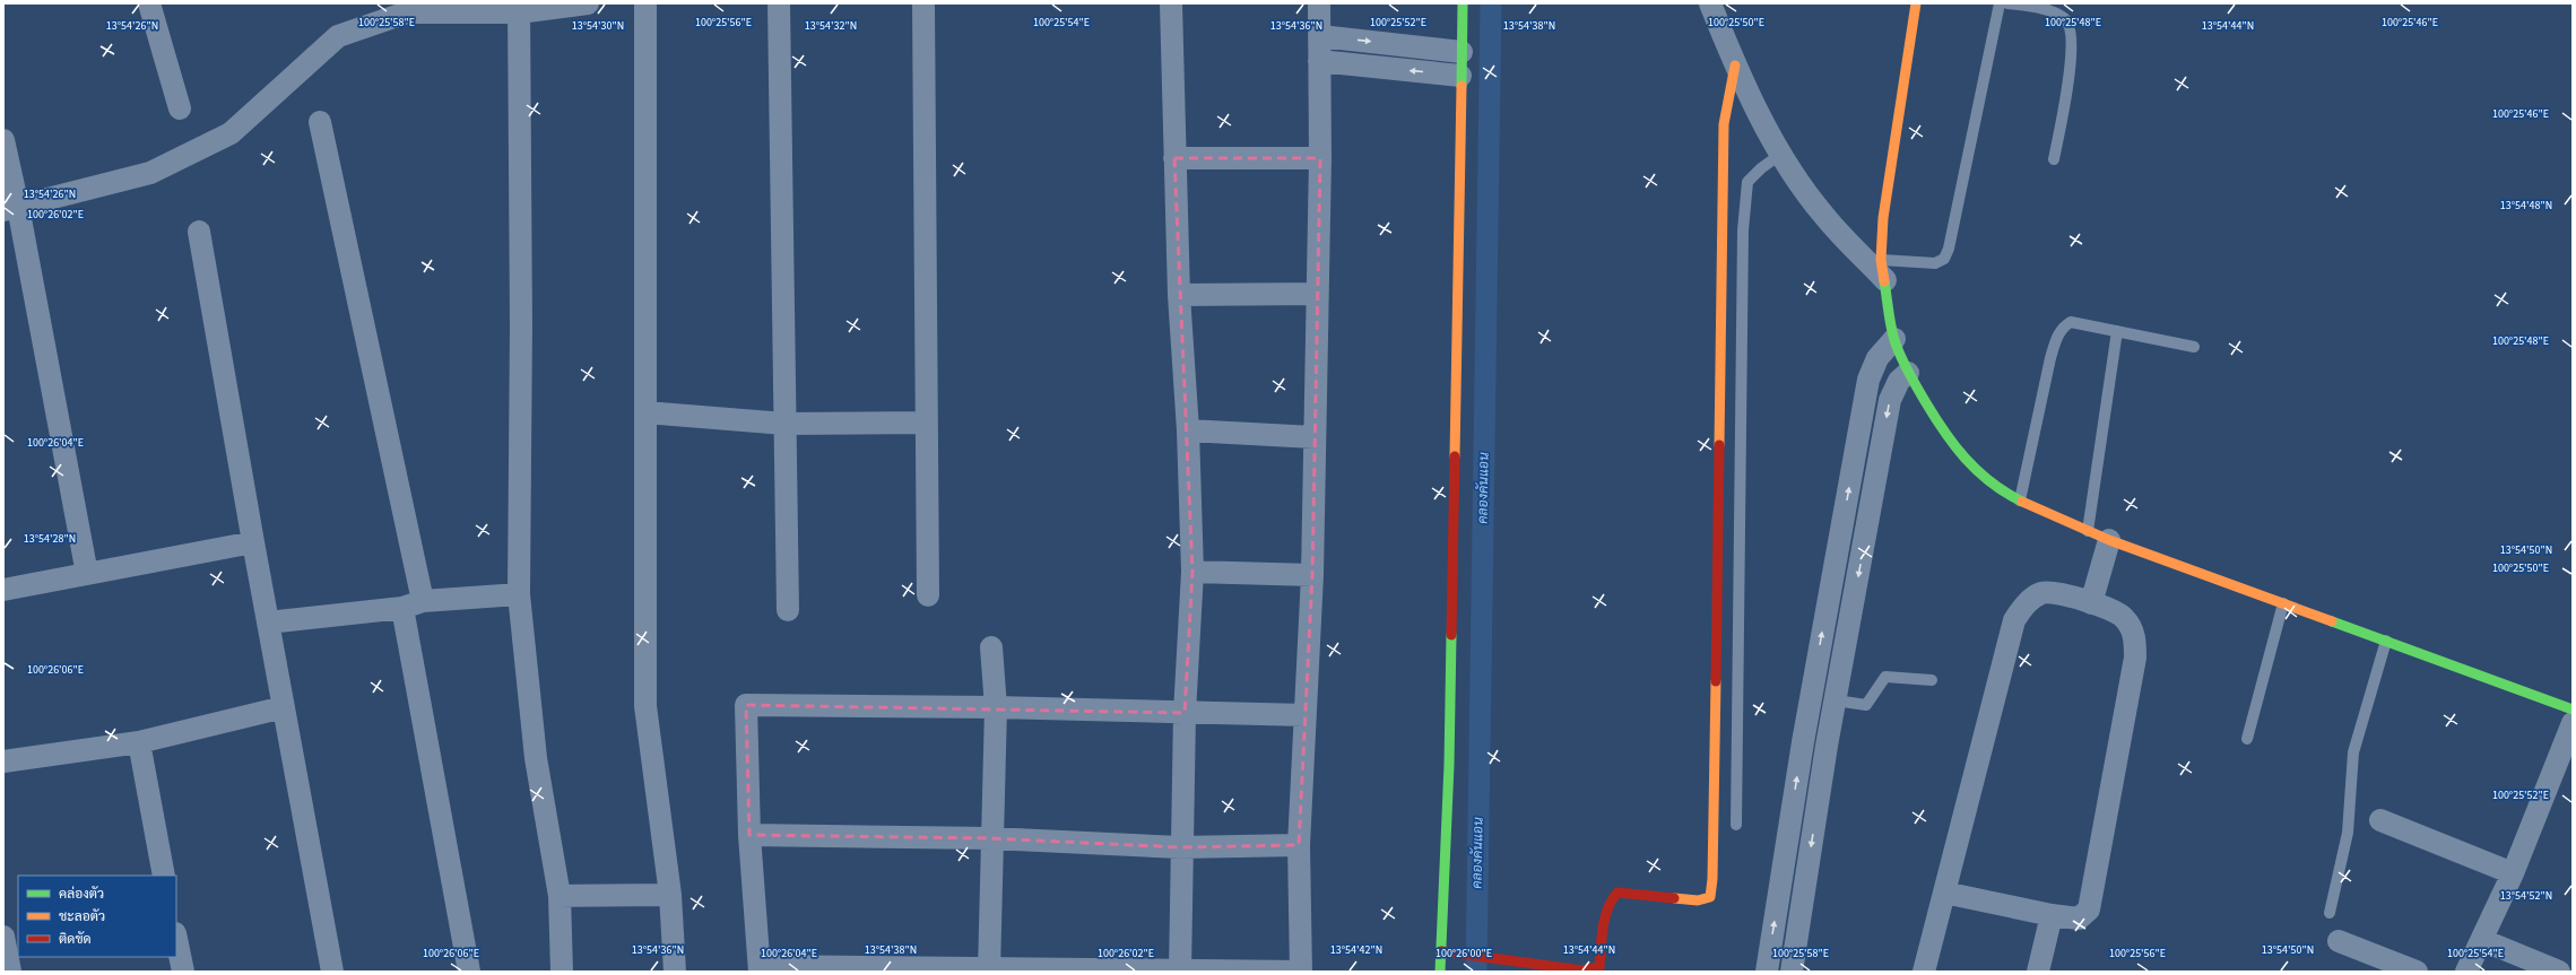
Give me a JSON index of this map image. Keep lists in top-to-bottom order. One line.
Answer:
{"water":["คลองคันแอน"],"legend":["คล่องตัว","ชะลอตัว","ติดขัด"],"coordinates":["100°25'46\"E","100°25'58\"E","100°25'56\"E","100°25'50\"E","100°25'48\"E","100°25'54\"E","100°25'52\"E","13°54'36\"N","13°54'26\"N","13°54'30\"N","13°54'32\"N","13°54'38\"N","13°54'44\"N","13°54'48\"N","100°26'02\"E","100°26'04\"E","13°54'28\"N","13°54'50\"N","100°26'06\"E","13°54'52\"N","13°54'42\"N","100°26'00\"E"]}
